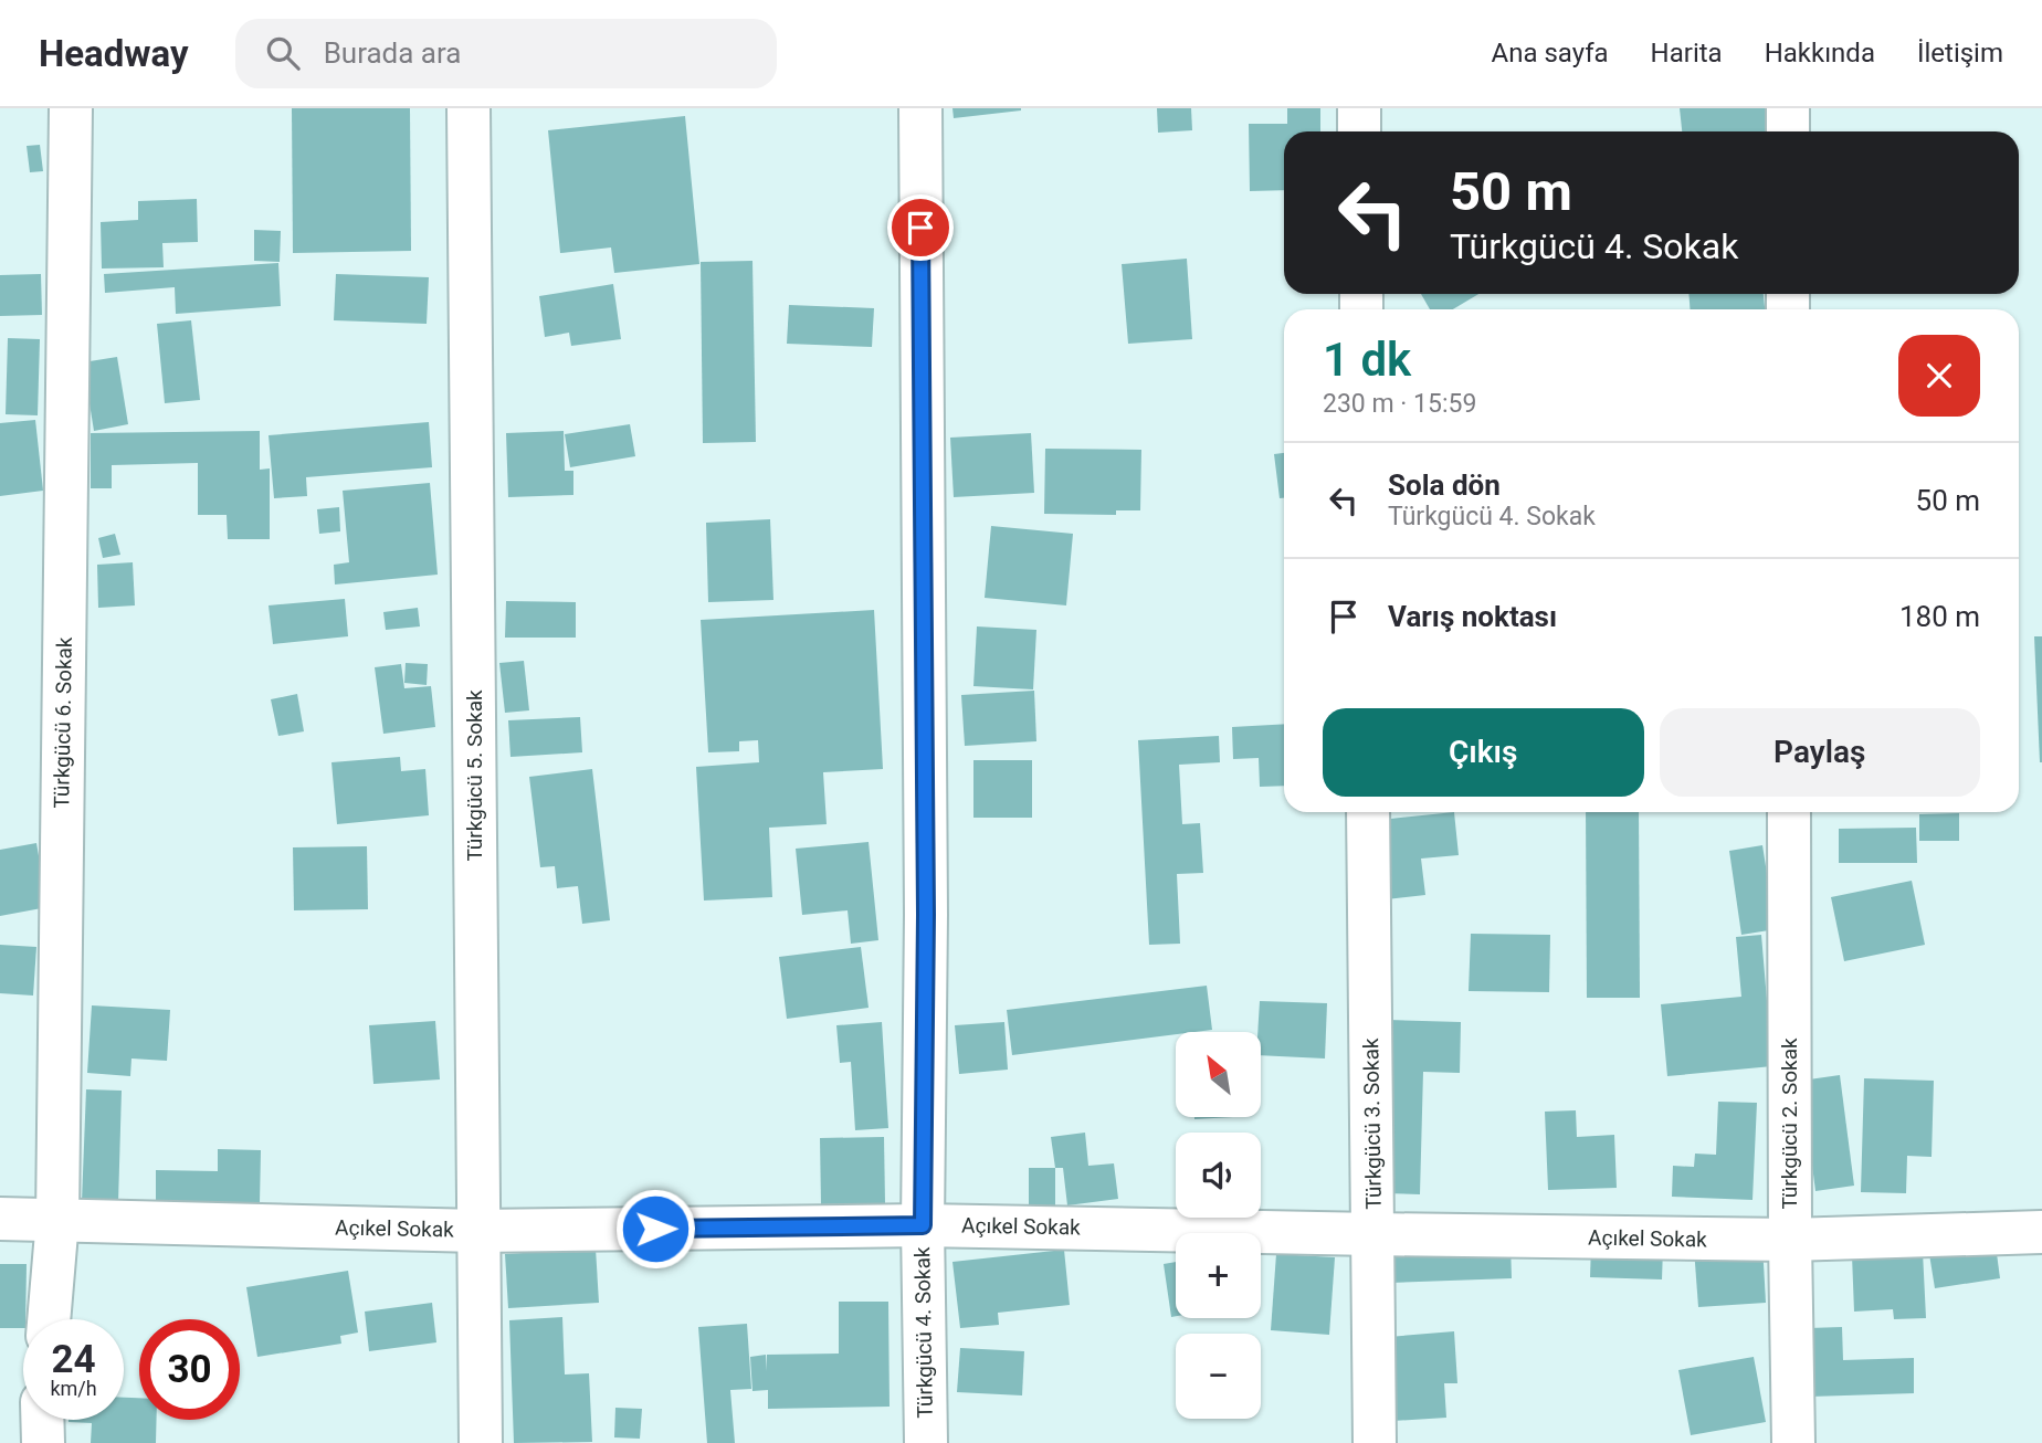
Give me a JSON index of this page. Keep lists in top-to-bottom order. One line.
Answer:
{"streets":{"street":["Türkgücü 6. Sokak","Türkgücü 5. Sokak","Türkgücü 3. Sokak","Türkgücü 2. Sokak","Açıkel Sokak","Türkgücü 4. Sokak"]},"crossings":[["Türkgücü 6. Sokak","Açıkel Sokak"],["Türkgücü 5. Sokak","Açıkel Sokak"],["Türkgücü 3. Sokak","Açıkel Sokak"],["Türkgücü 2. Sokak","Açıkel Sokak"],["Açıkel Sokak","Türkgücü 4. Sokak"]],"north":"top left","page":{"header":"Headway","search":"Burada ara","nav":["Ana sayfa","Harita","Hakkında","İletişim"],"turn":["50 m","Türkgücü 4. Sokak"],"heading":["1 dk","230 m · 15:59"],"list":[{"name":"Sola dön","note":"Türkgücü 4. Sokak","value":"50 m"},{"name":"Varış noktası","value":"180 m"}],"buttons":["Çıkış","Paylaş"],"map_buttons":["+","−"],"speed":"24 km/h","limit":"30"}}
